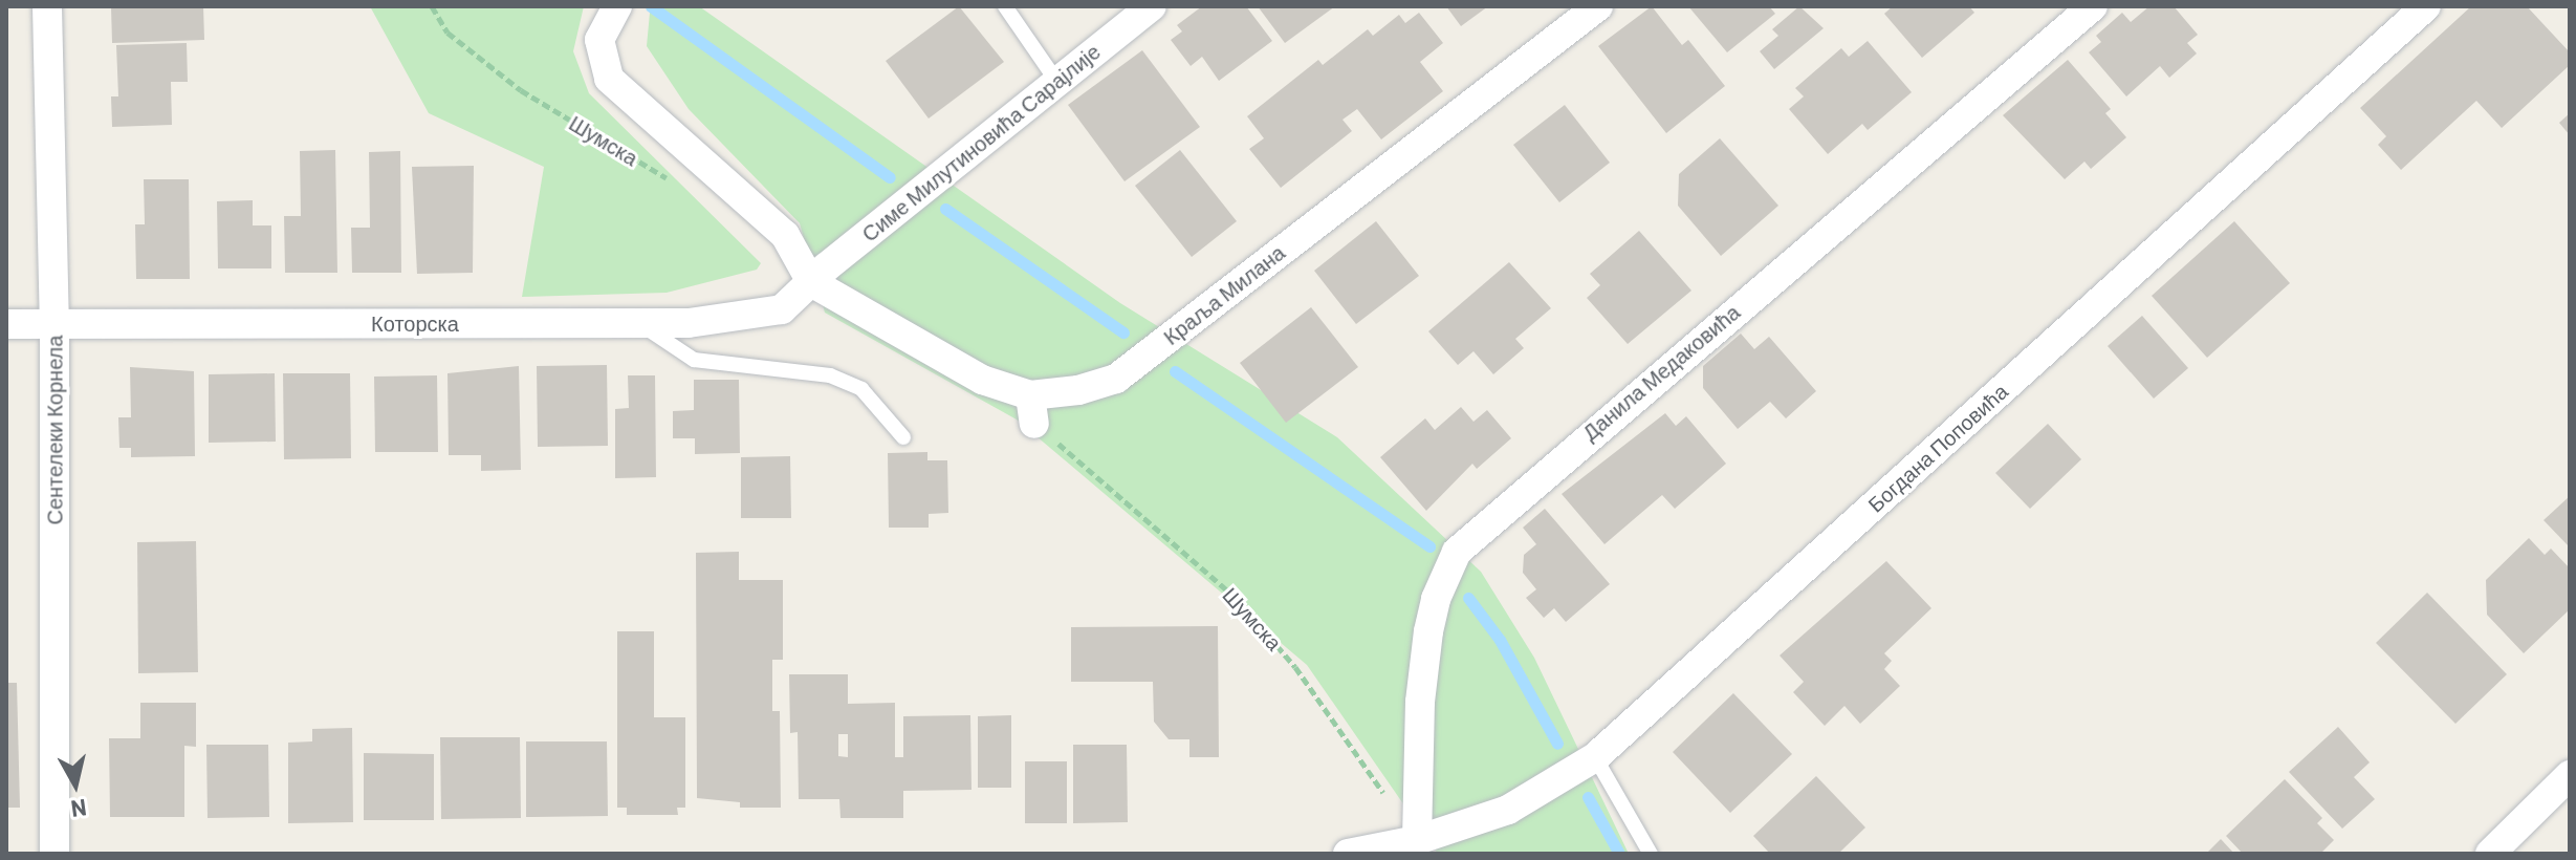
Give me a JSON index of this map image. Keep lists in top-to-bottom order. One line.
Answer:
{"streets":{"street":["Шумска","Симе Милутиновића Сарајлије","Краља Милана","Которска","Данила Медаковића","Сентелеки Корнела","Богдана Поповића"]},"crossings":[["Шумска","Симе Милутиновића Сарајлије"],["Шумска","Краља Милана"],["Шумска","Которска"],["Шумска","Данила Медаковића"],["Шумска","Богдана Поповића"],["Симе Милутиновића Сарајлије","Краља Милана"],["Симе Милутиновића Сарајлије","Которска"],["Краља Милана","Которска"],["Которска","Сентелеки Корнела"],["Данила Медаковића","Богдана Поповића"]],"north":"bottom"}
